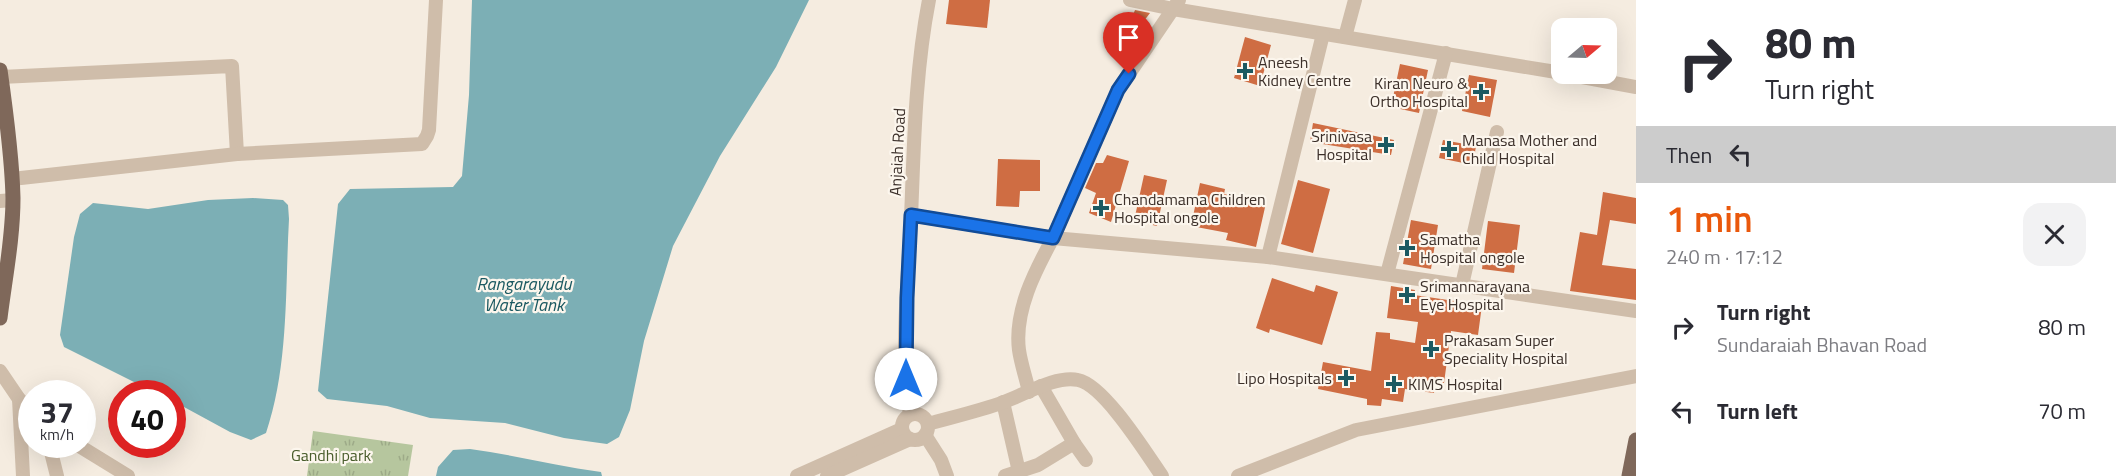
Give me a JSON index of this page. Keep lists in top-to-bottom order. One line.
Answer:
{"streets":{"street":["Anjaiah Road"]},"water":["Rangarayudu Water Tank"],"parks":["Gandhi park"],"places":{"health":["Aneesh Kidney Centre","Kiran Neuro & Ortho Hospital","Srinivasa Hospital","Manasa Mother and Child Hospital","Chandamama Children Hospital ongole","Samatha Hospital ongole","Srimannarayana Eye Hospital","Prakasam Super Speciality Hospital","Lipo Hospitals","KIMS Hospital"]},"north":"right","page":{"turn":["80 m","Turn right"],"then":"Then","heading":["1 min","240 m · 17:12"],"list":[{"name":"Turn right","note":"Sundaraiah Bhavan Road","value":"80 m"},{"name":"Turn left","value":"70 m"}],"speed":"37 km/h","limit":"40"}}
